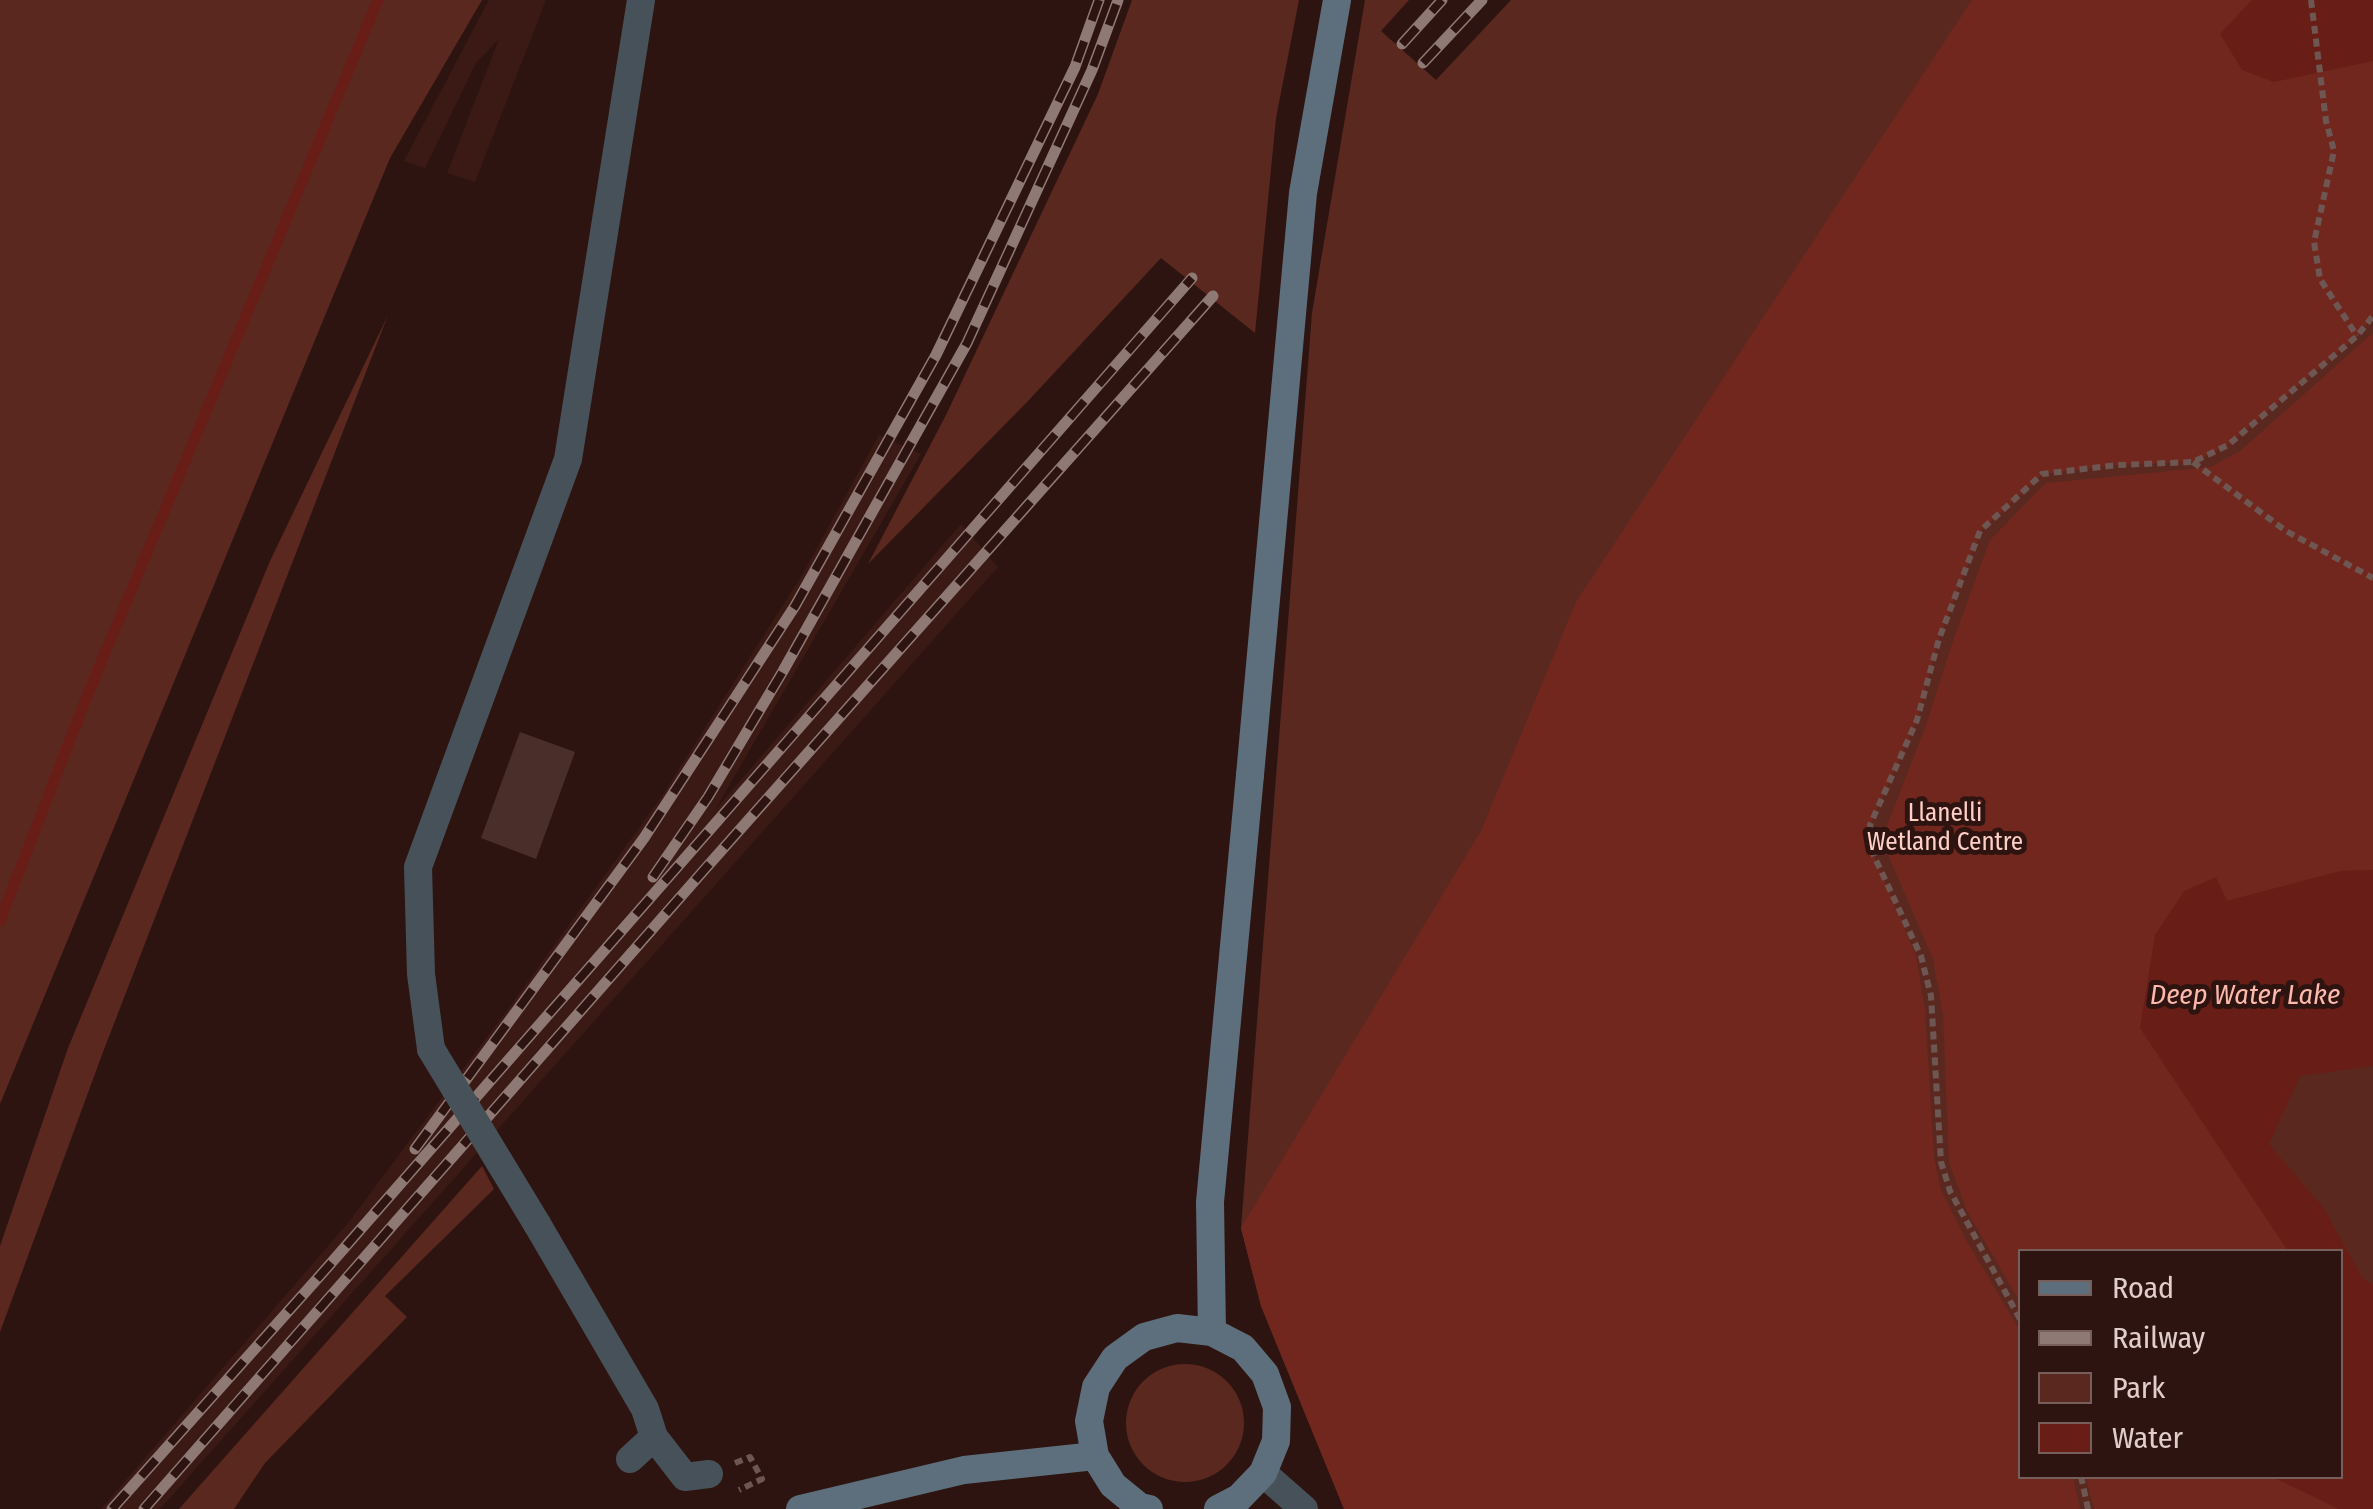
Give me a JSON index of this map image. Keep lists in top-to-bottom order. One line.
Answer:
{"water":["Deep Water Lake"],"parks":["Llanelli Wetland Centre"],"legend":["Road","Railway","Park","Water"]}
